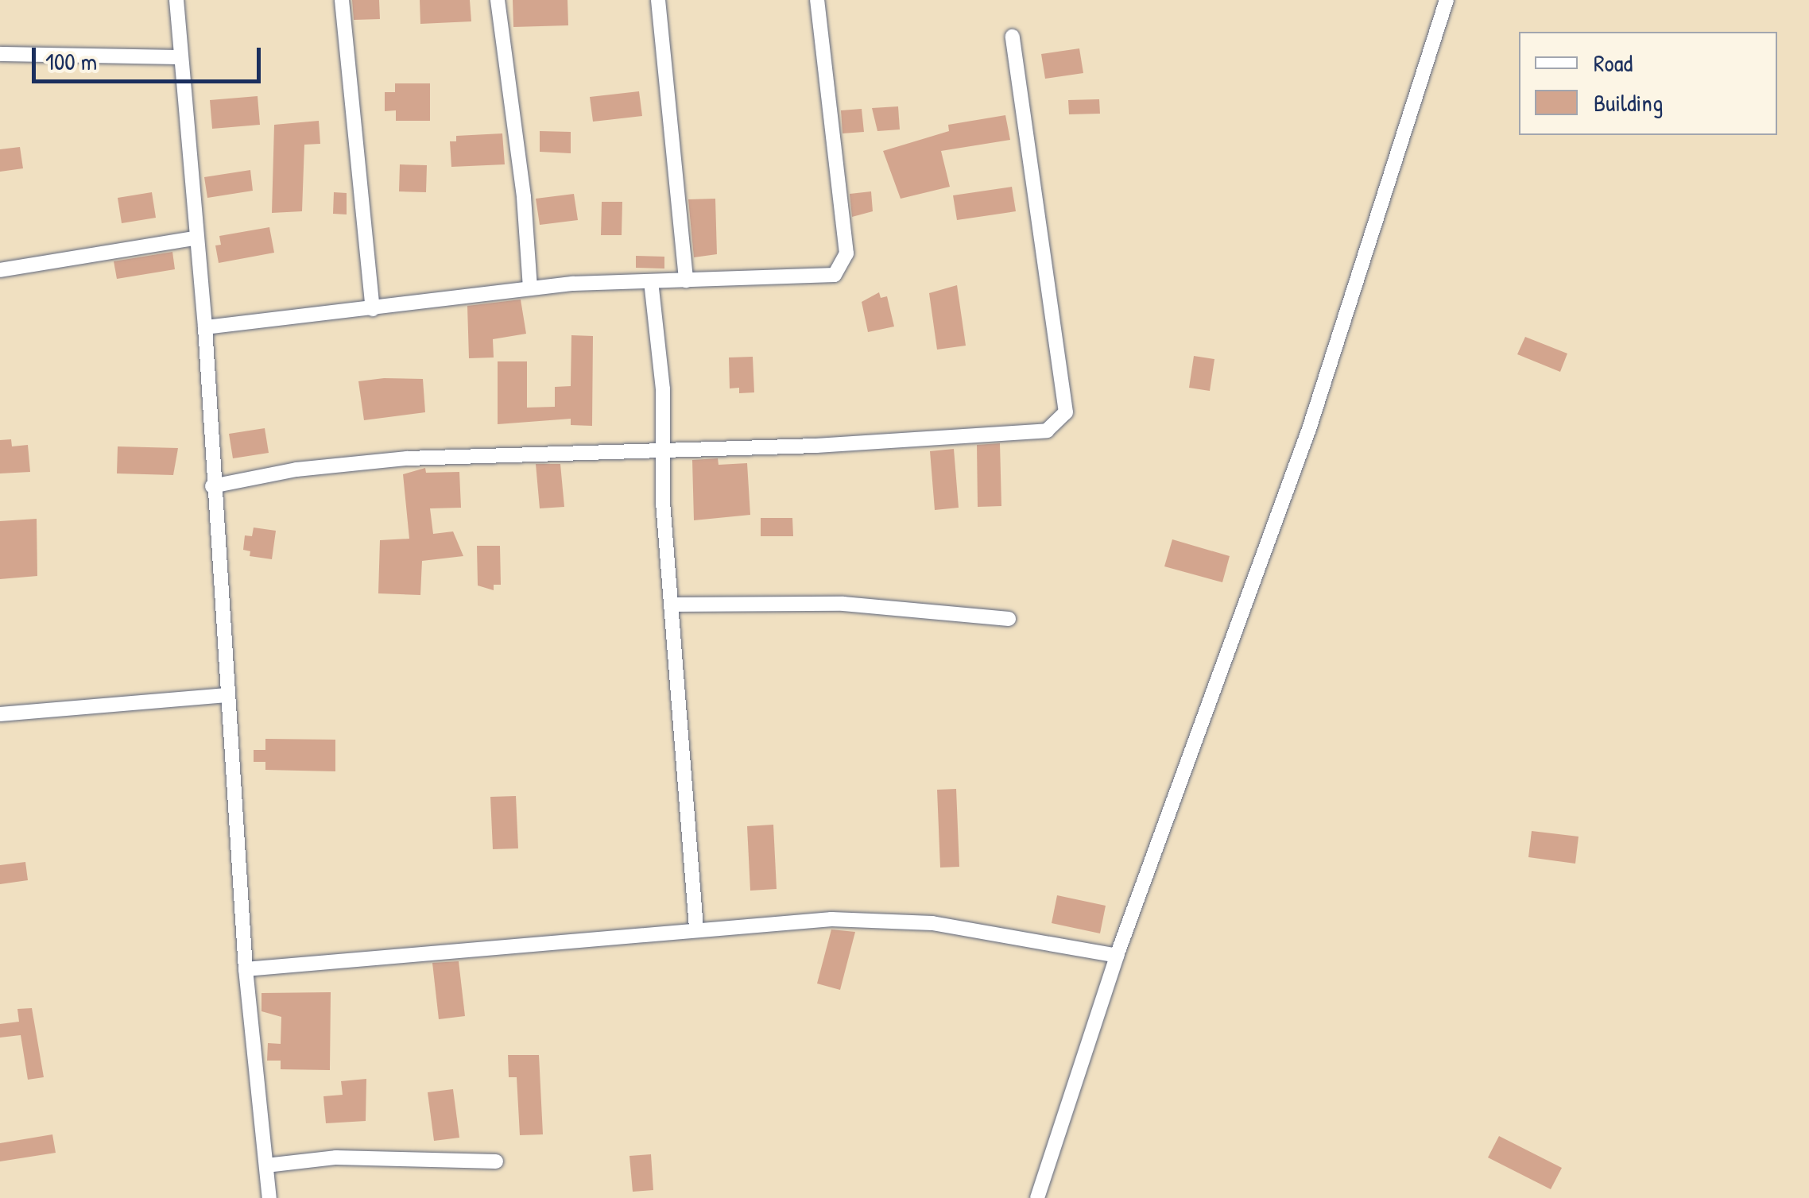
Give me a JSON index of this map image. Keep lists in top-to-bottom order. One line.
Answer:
{"legend":["Road","Building"],"scale_bar":"100 m"}
